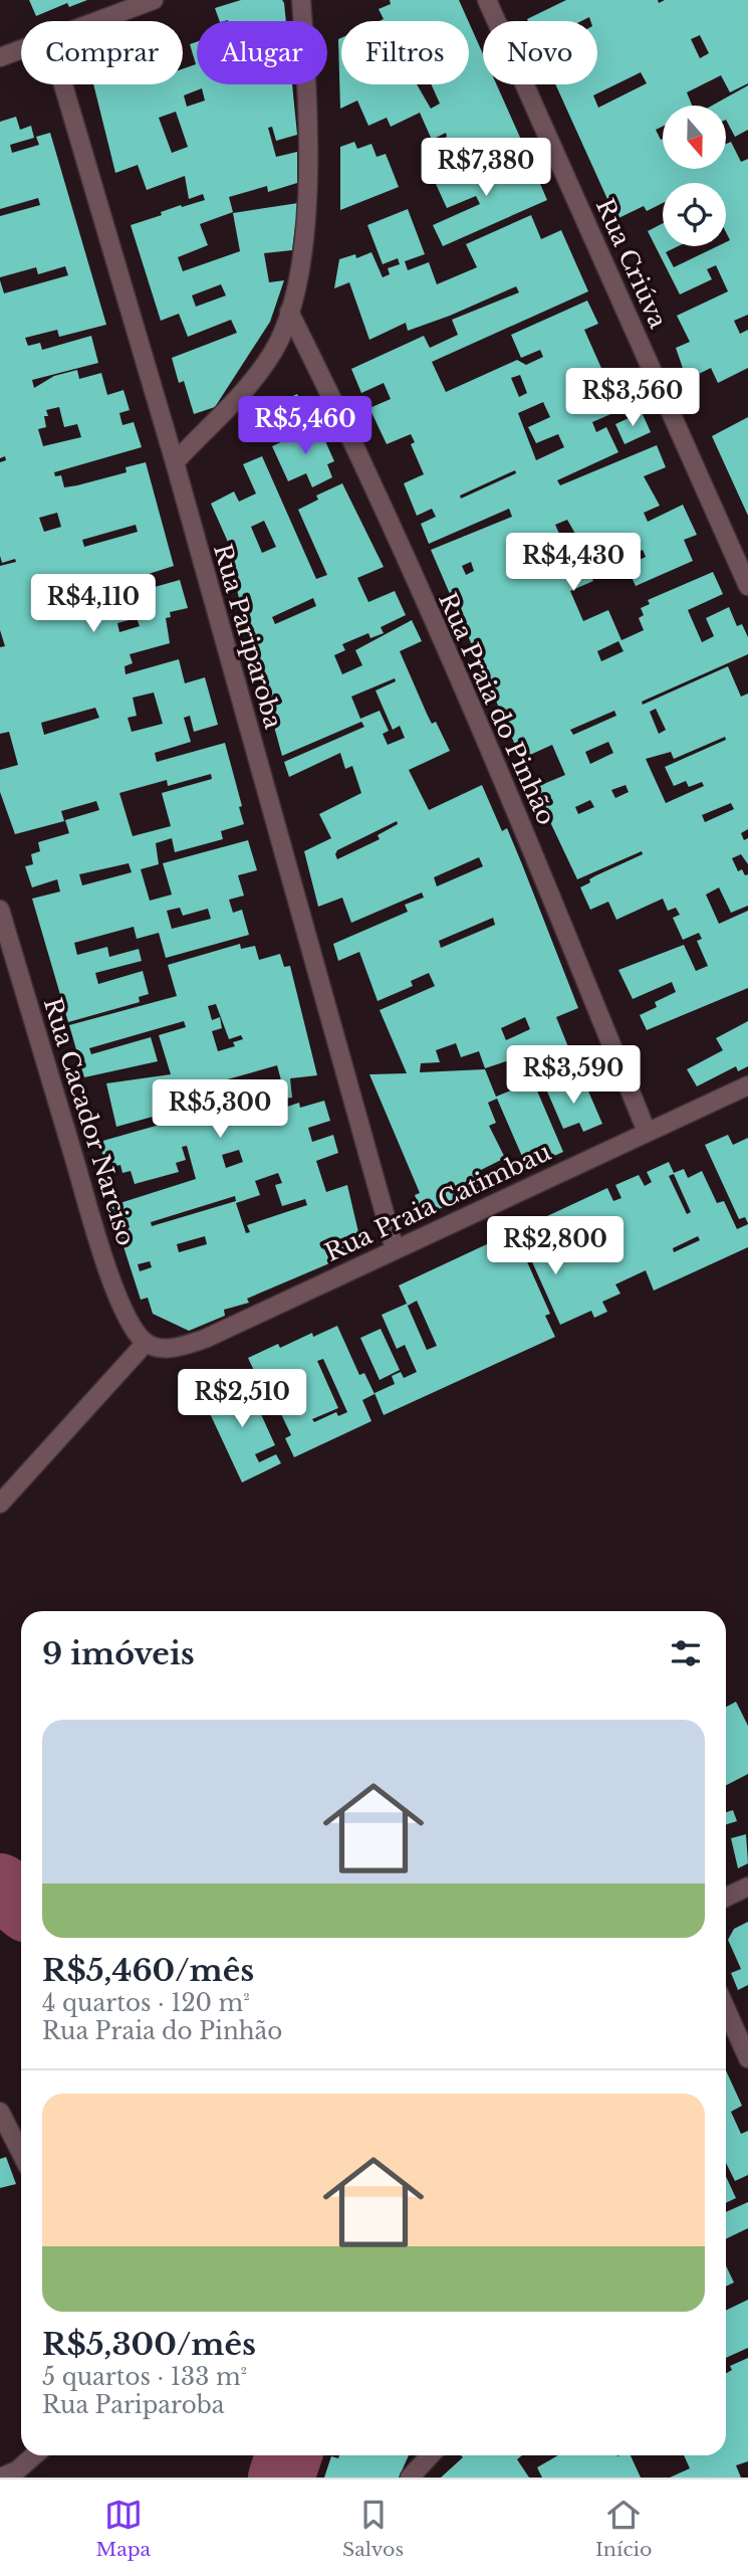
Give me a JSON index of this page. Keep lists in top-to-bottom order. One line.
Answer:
{"streets":{"street":["Rua Criúva","Rua Pariparoba","Rua Praia do Pinhão","Rua Cacador Narciso","Rua Praia Catimbau"]},"crossings":[["Rua Pariparoba","Rua Praia Catimbau"],["Rua Praia do Pinhão","Rua Praia Catimbau"],["Rua Cacador Narciso","Rua Praia Catimbau"]],"north":"bottom","page":{"chip":["Comprar","Alugar","Filtros","Novo"],"price":["R$7,380","R$3,560","R$5,460","R$4,430","R$4,110","R$3,590","R$5,300","R$2,800","R$2,510"],"heading":"9 imóveis","list":[{"name":"R$5,460/mês","note":"4 quartos · 120 m² · Rua Praia do Pinhão"},{"name":"R$5,300/mês","note":"5 quartos · 133 m² · Rua Pariparoba"}],"tabs":["Mapa","Salvos","Início"]}}
